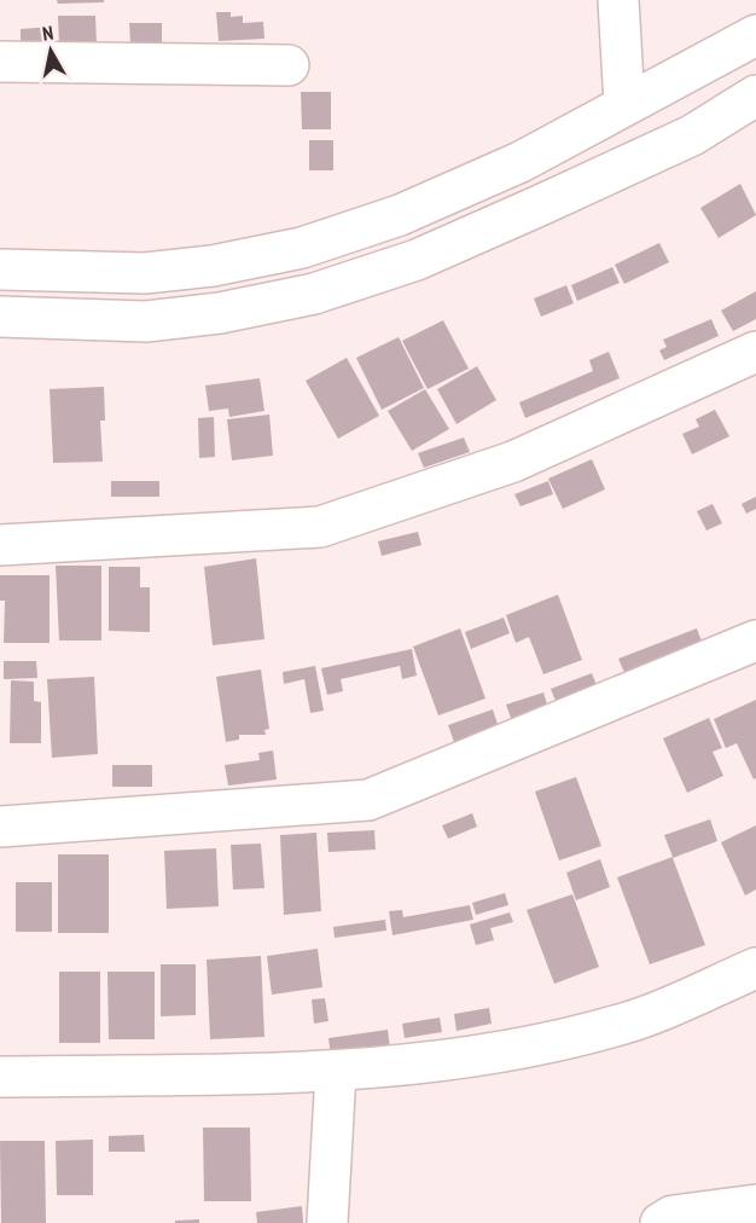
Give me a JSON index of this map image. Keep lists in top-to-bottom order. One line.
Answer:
{"north":"top"}
